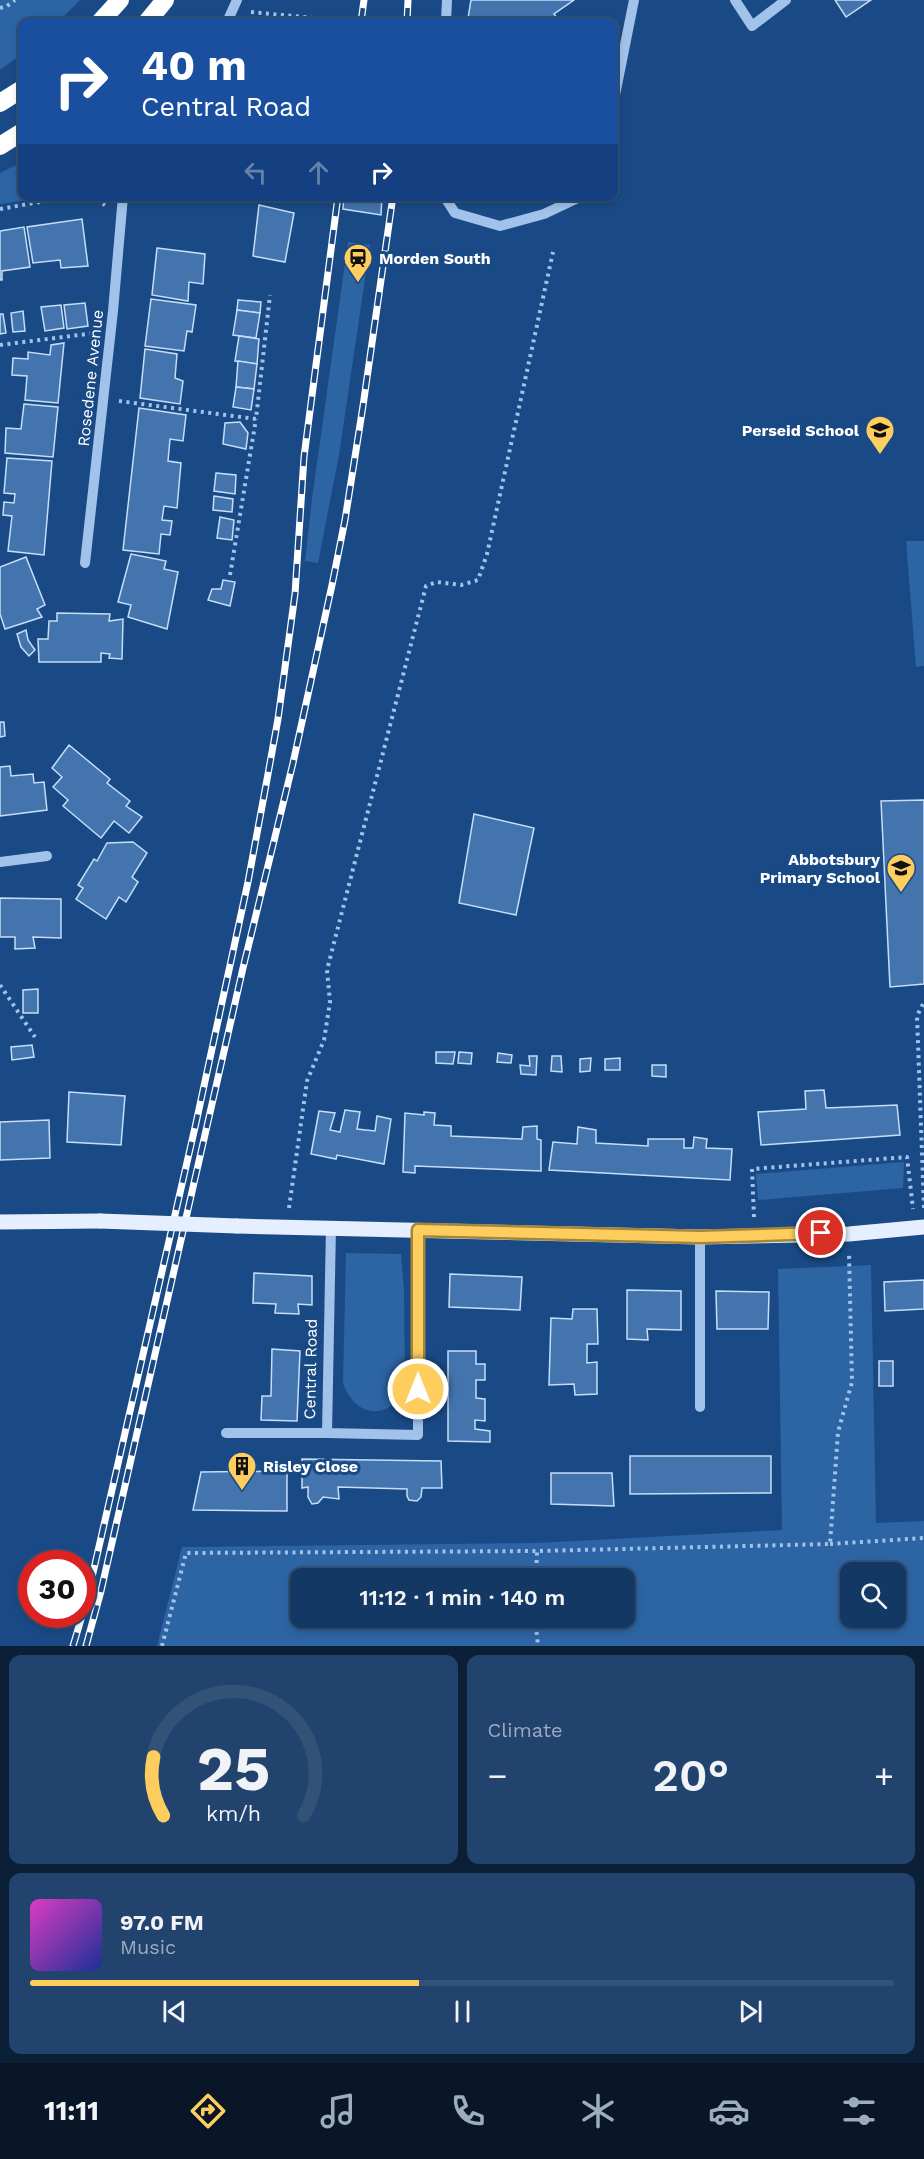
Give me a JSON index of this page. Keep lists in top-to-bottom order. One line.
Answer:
{"streets":{"street":["Rosedene Avenue","Central Road"]},"places":{"station":["Morden South"],"school or university":["Perseid School","Abbotsbury Primary School"],"building":["Risley Close"]},"page":{"turn":["40 m","Central Road"],"limit":"30","trip":"11:12 · 1 min · 140 m","tile":"Climate","heat":["−","20°","+"],"song":["97.0 FM","Music"],"tabs":"11:11","gauge":["25","km/h"]}}
